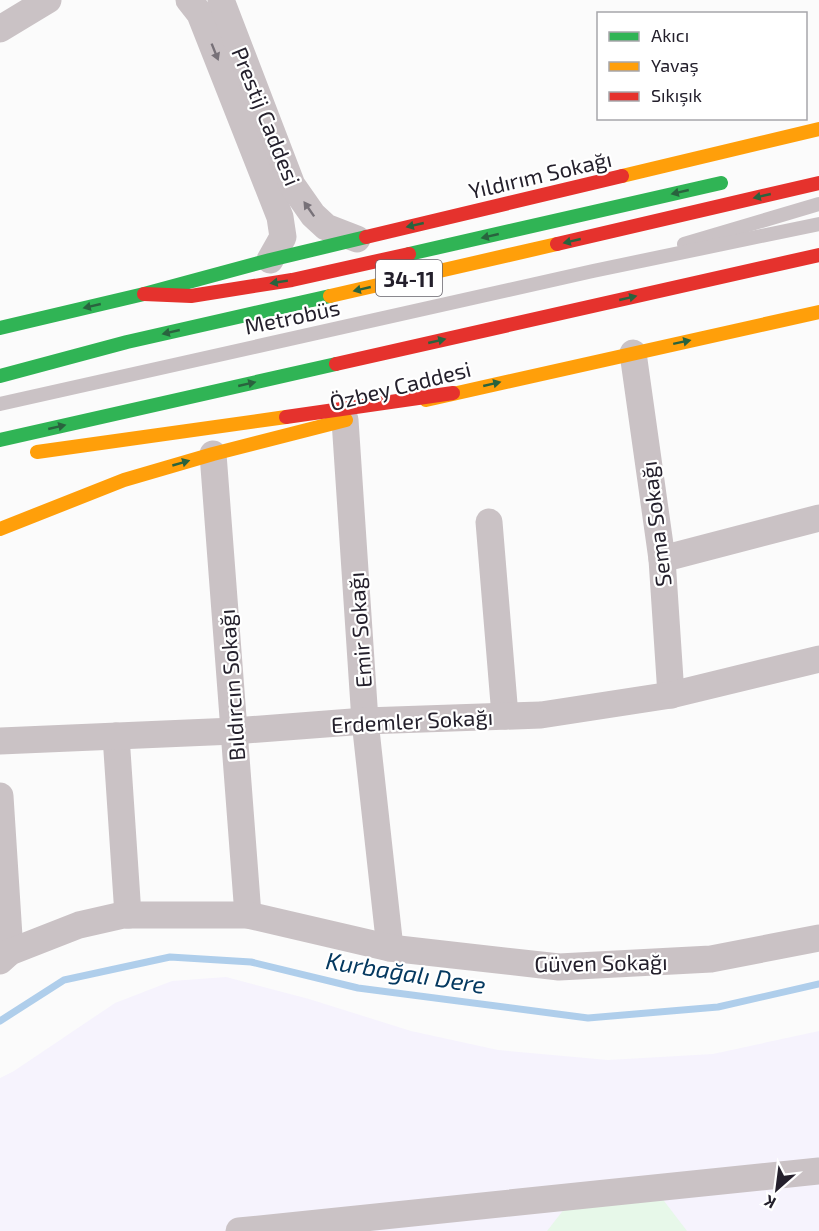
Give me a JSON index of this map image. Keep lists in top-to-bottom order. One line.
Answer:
{"streets":{"main road":["Yıldırım Sokağı","34-11","Özbey Caddesi"],"street":["Prestij Caddesi","Sema Sokağı","Emir Sokağı","Bıldırcın Sokağı","Erdemler Sokağı","Güven Sokağı"],"lane":["Metrobüs"]},"crossings":[["Prestij Caddesi","Yıldırım Sokağı"],["Özbey Caddesi","Sema Sokağı"],["Özbey Caddesi","Emir Sokağı"],["Özbey Caddesi","Bıldırcın Sokağı"],["Sema Sokağı","Erdemler Sokağı"],["Emir Sokağı","Erdemler Sokağı"],["Emir Sokağı","Güven Sokağı"],["Bıldırcın Sokağı","Erdemler Sokağı"],["Bıldırcın Sokağı","Güven Sokağı"]],"water":["Kurbağalı Dere"],"legend":["Akıcı","Yavaş","Sıkışık"],"north":"bottom left"}
